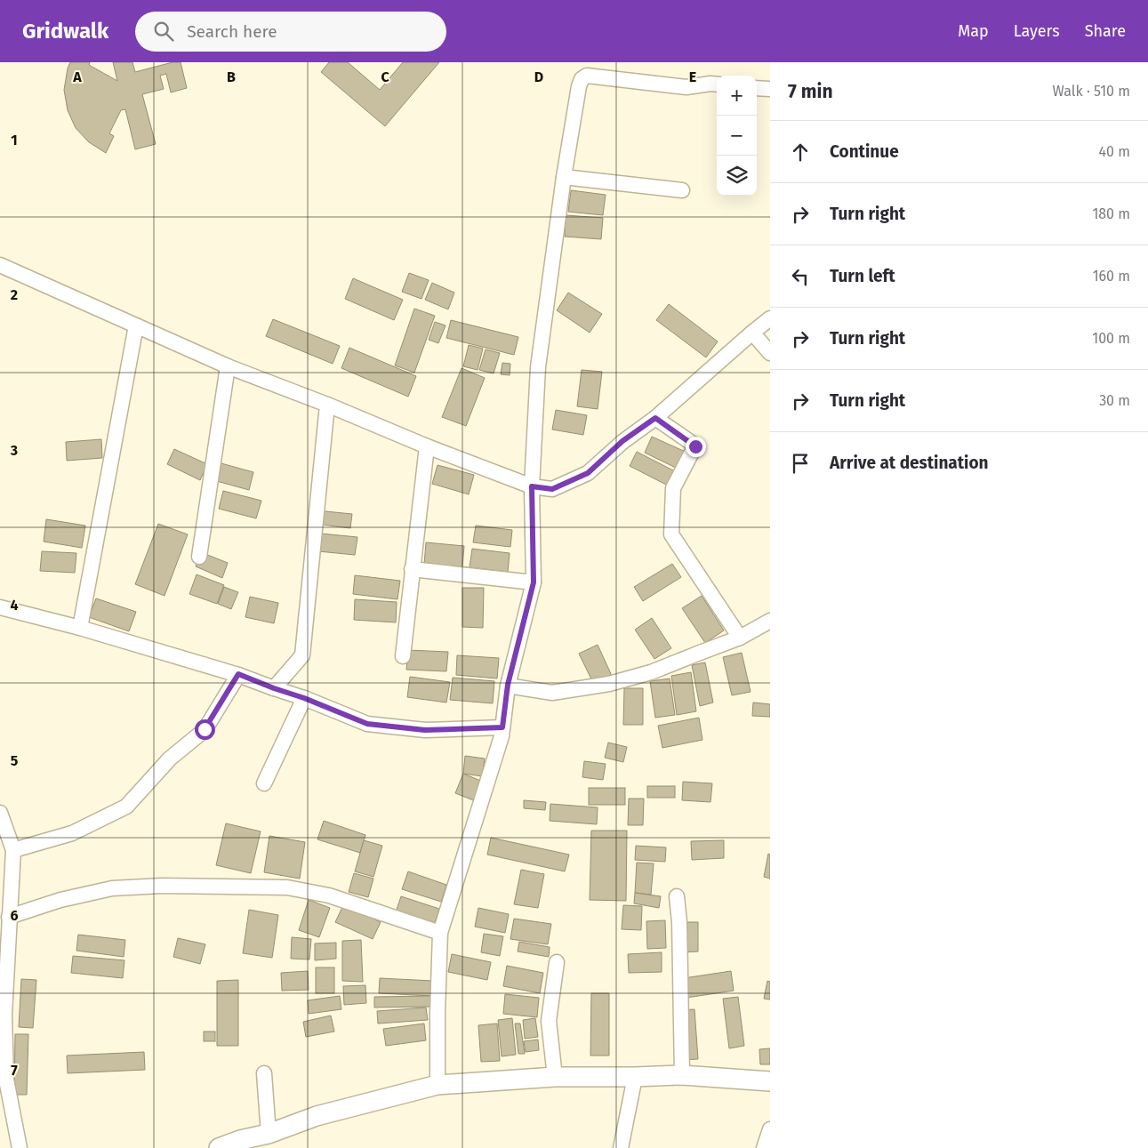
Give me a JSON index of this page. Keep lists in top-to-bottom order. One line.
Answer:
{"page":{"header":"Gridwalk","search":"Search here","nav":["Map","Layers","Share"],"heading":["7 min","Walk · 510 m"],"map_buttons":["+","−"],"list":[["Continue","40 m"],["Turn right","180 m"],["Turn left","160 m"],["Turn right","100 m"],["Turn right","30 m"],"Arrive at destination"]},"grid":{"columns":["A","B","C","D","E"],"rows":["1","2","3","4","5","6","7"]}}
